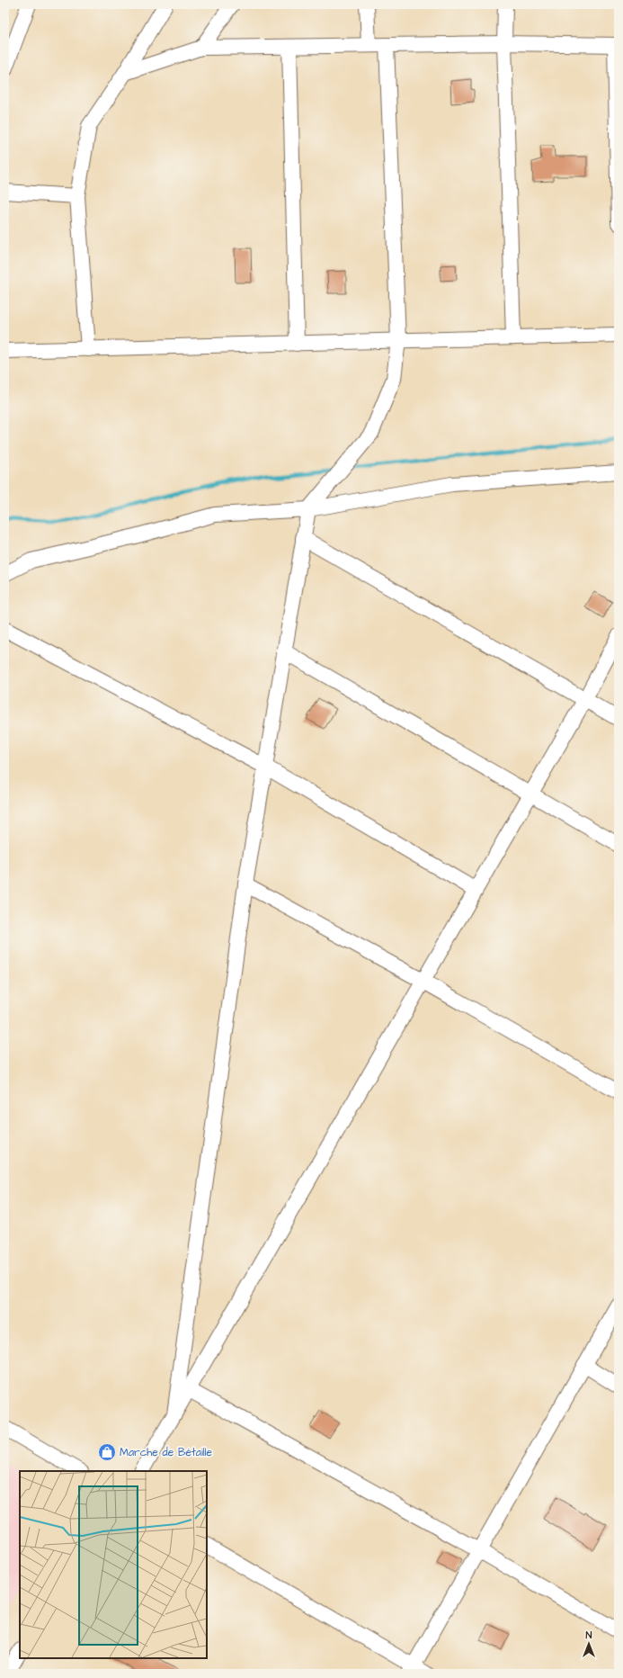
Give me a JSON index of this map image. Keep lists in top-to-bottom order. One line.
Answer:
{"places":{"shop":["Marche de Bétaille"]},"north":"top"}
